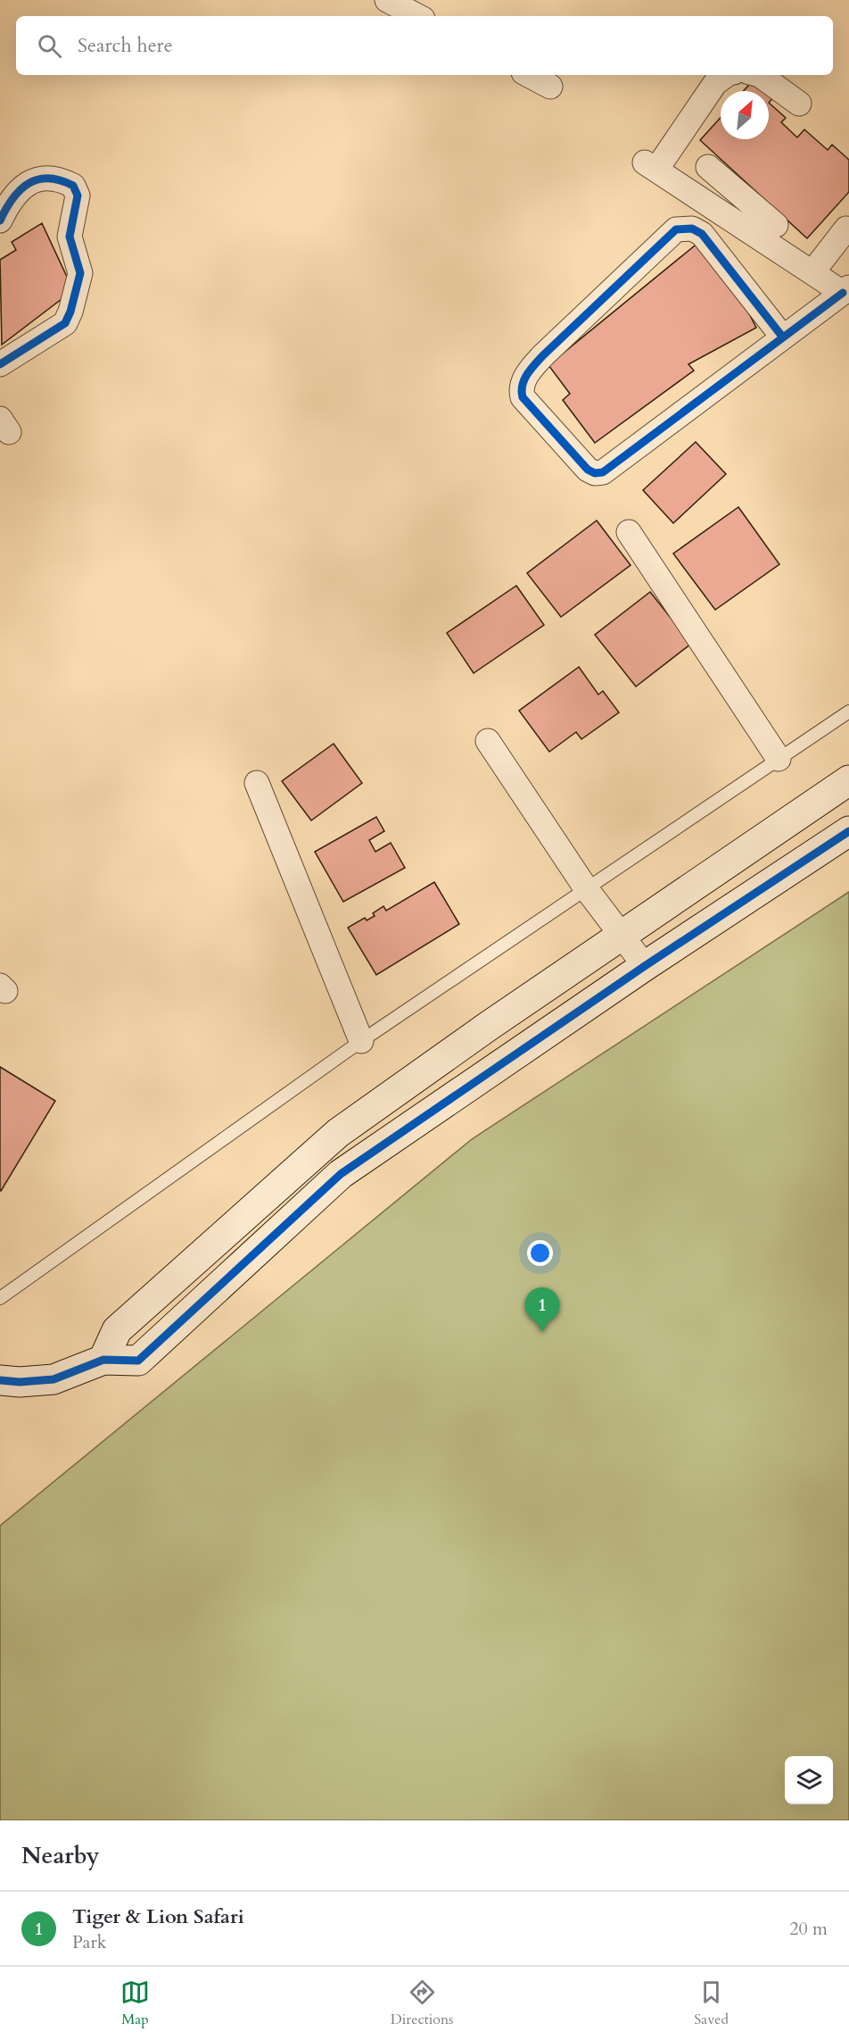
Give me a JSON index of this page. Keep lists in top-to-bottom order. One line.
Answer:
{"north":"top right","page":{"search":"Search here","pins":"1","heading":"Nearby","list":[{"mark":"1","name":"Tiger & Lion Safari","note":"Park","value":"20 m"}],"nav":["Map","Directions","Saved"]}}
